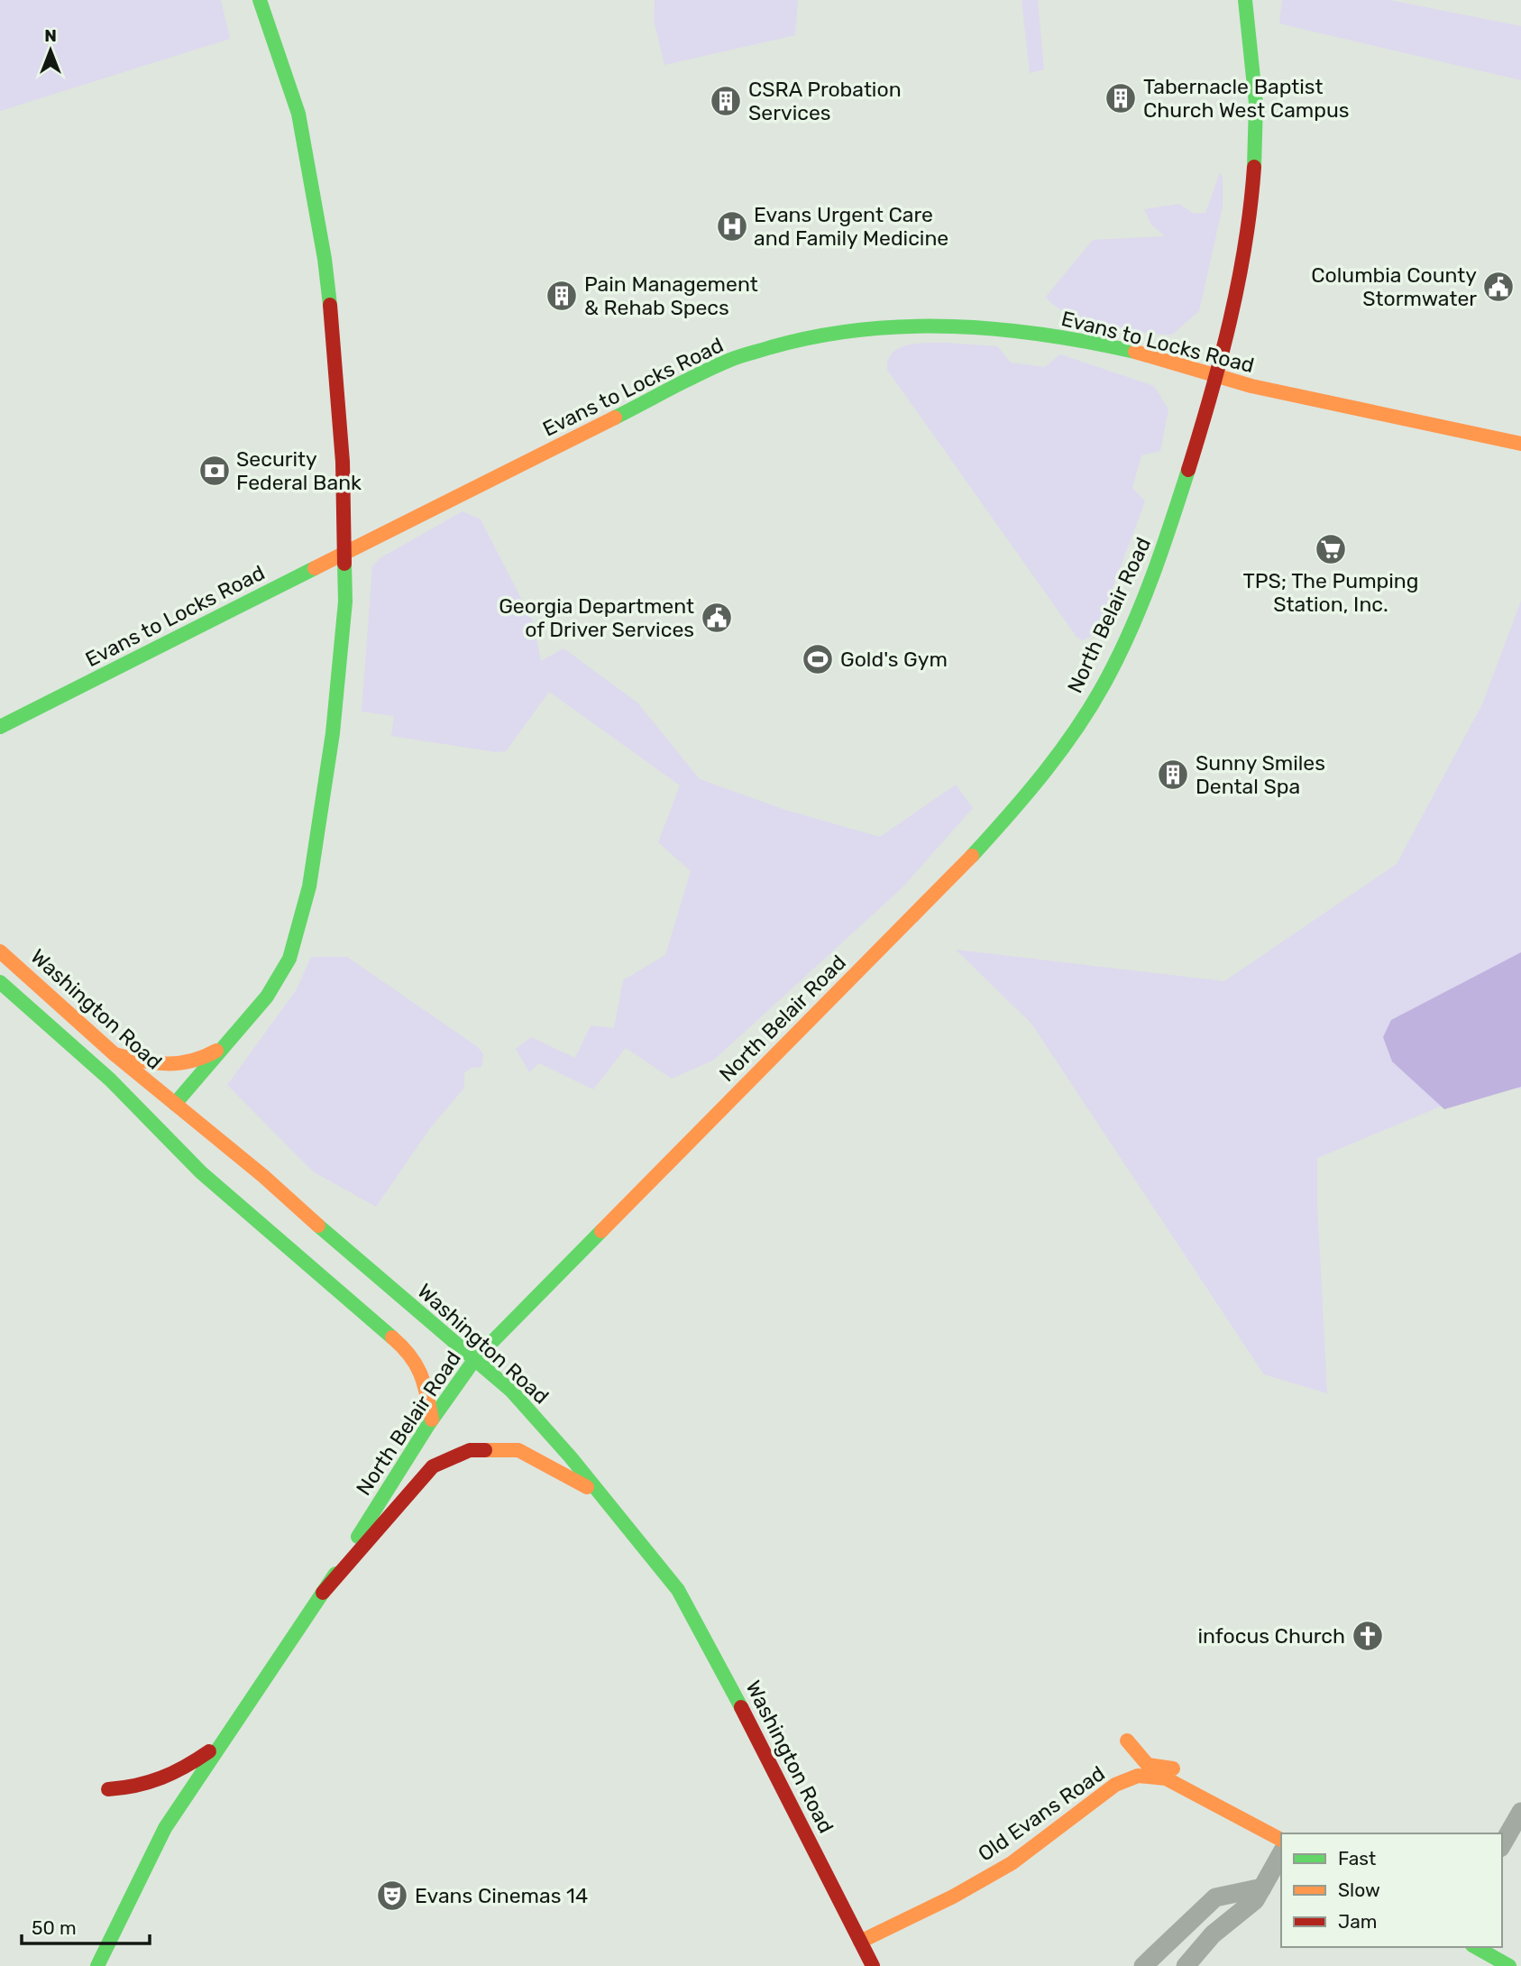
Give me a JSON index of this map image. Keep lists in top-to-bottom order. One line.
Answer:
{"streets":{"street":["Evans to Locks Road","North Belair Road","Washington Road","Old Evans Road"]},"crossings":[["Evans to Locks Road","North Belair Road"],["North Belair Road","Washington Road"],["Washington Road","Old Evans Road"]],"places":{"building":["Tabernacle Baptist Church West Campus","CSRA Probation Services","Pain Management & Rehab Specs","Sunny Smiles Dental Spa"],"hospital":["Evans Urgent Care and Family Medicine"],"public building":["Columbia County Stormwater","Georgia Department of Driver Services"],"bank":["Security Federal Bank"],"supermarket":["TPS; The Pumping Station, Inc."],"sports":["Gold's Gym"],"church":["infocus Church"],"theatre":["Evans Cinemas 14"]},"legend":["Fast","Slow","Jam"],"scale_bar":"50 m","north":"top"}
